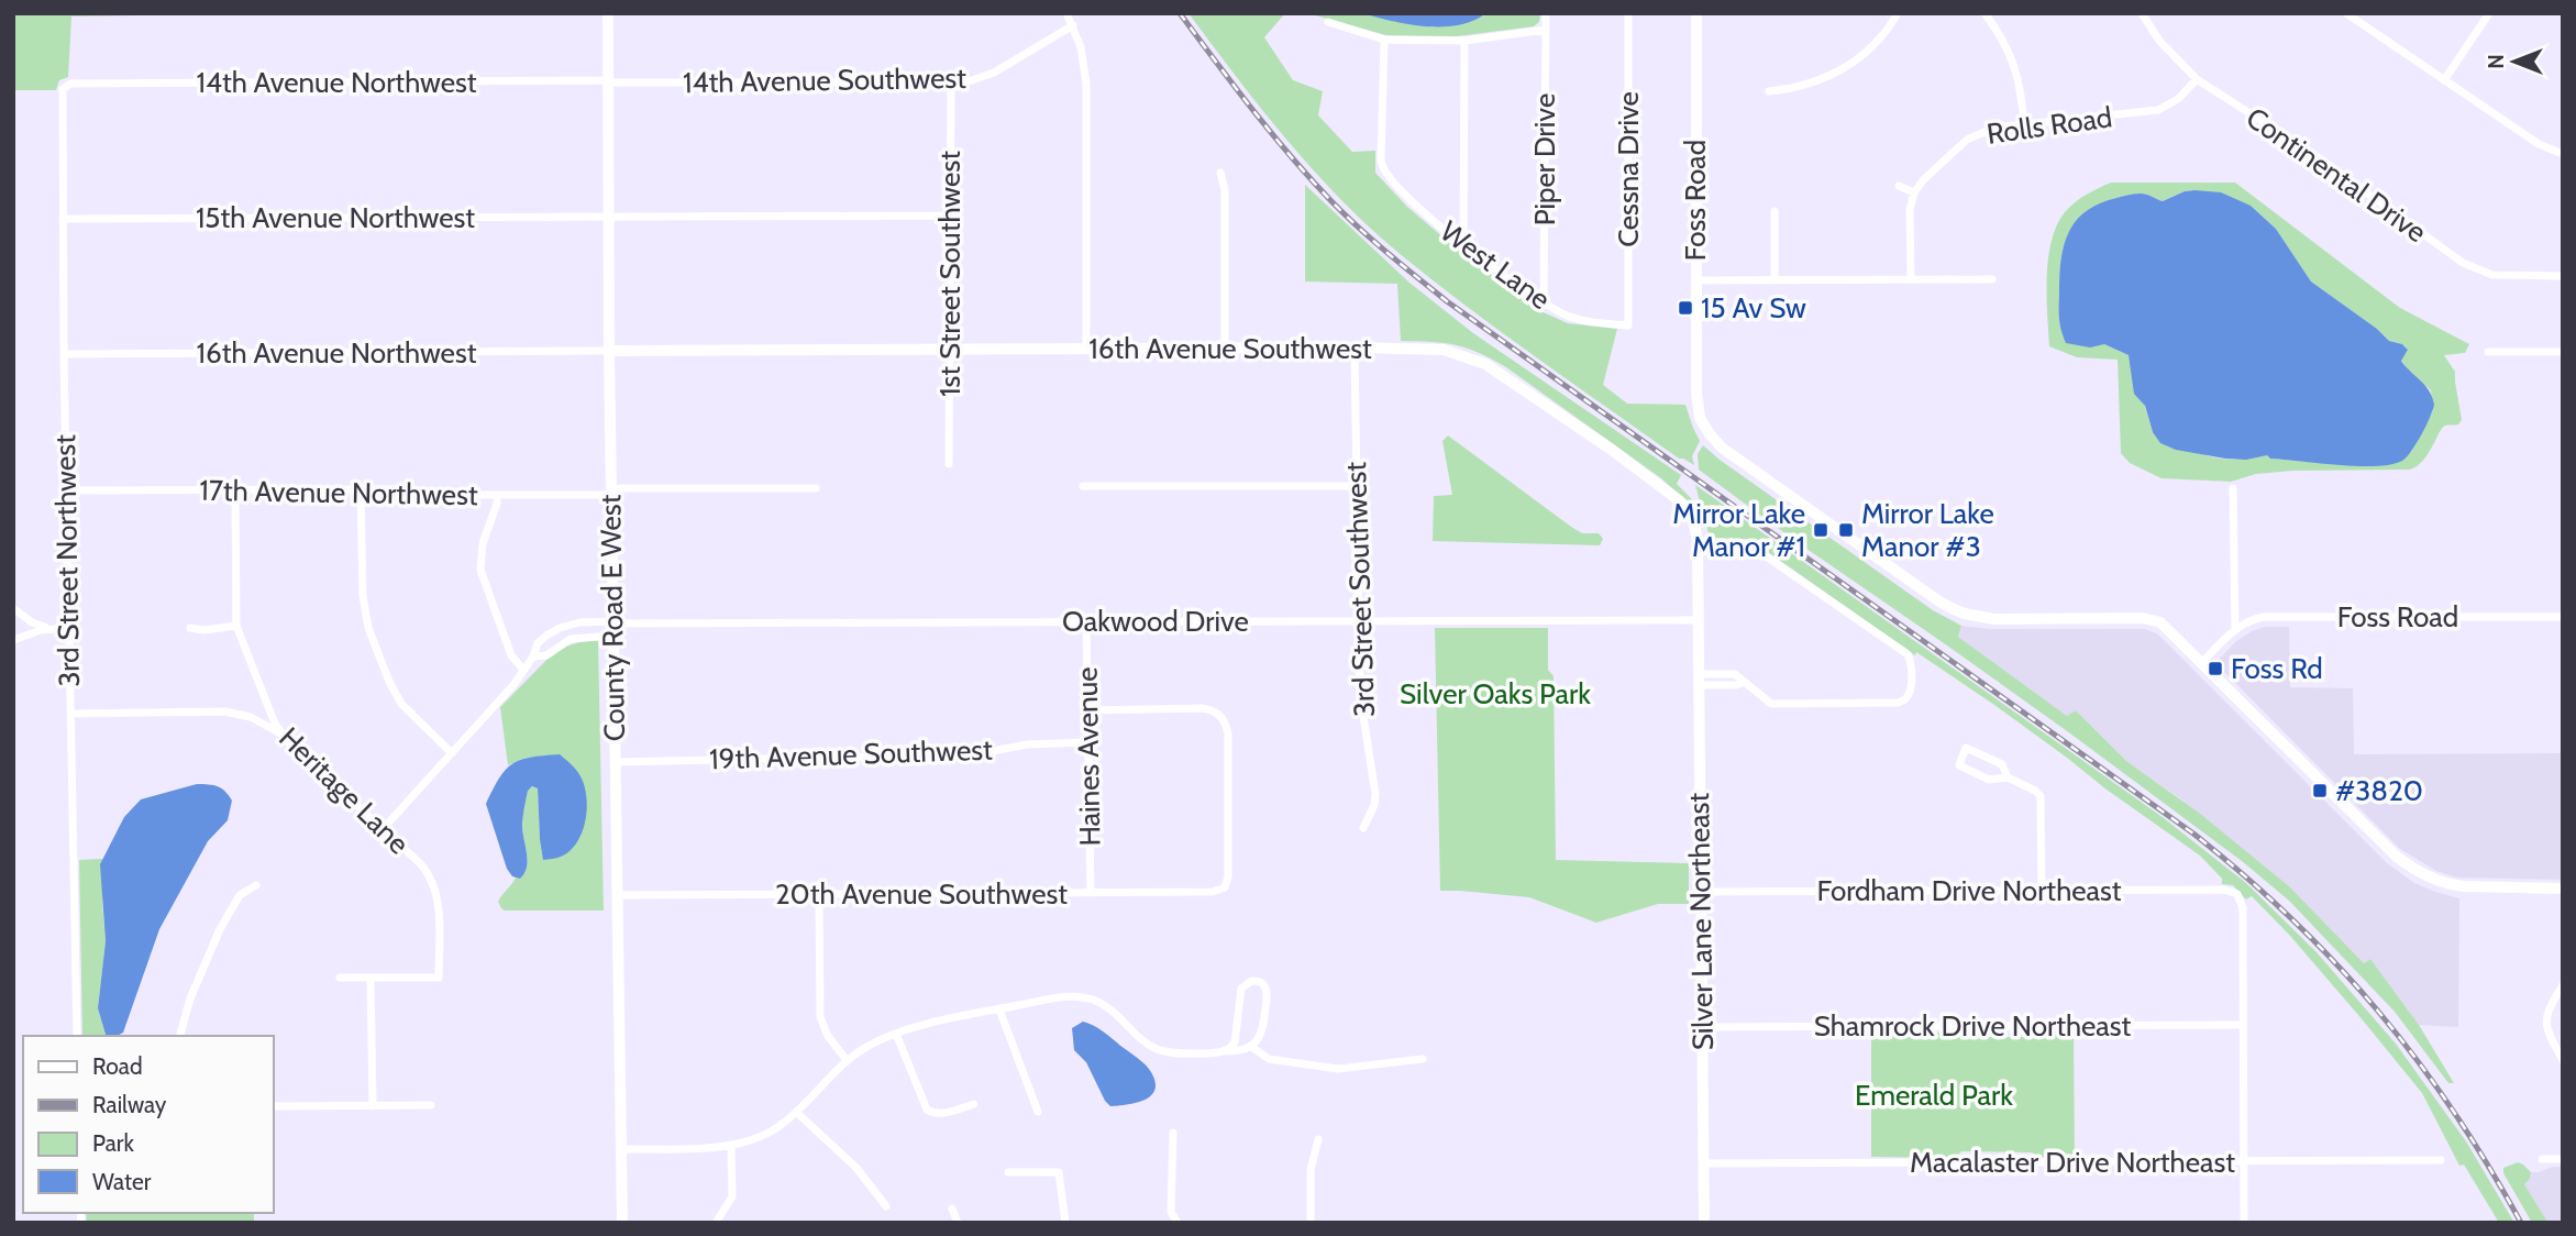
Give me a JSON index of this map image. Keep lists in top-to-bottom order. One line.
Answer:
{"streets":{"street":["14th Avenue Southwest","14th Avenue Northwest","Rolls Road","Piper Drive","Cessna Drive","Continental Drive","Foss Road","15th Avenue Northwest","West Lane","1st Street Southwest","16th Avenue Southwest","16th Avenue Northwest","17th Avenue Northwest","3rd Street Northwest","3rd Street Southwest","County Road E West","Oakwood Drive","19th Avenue Southwest","Haines Avenue","Heritage Lane","Fordham Drive Northeast","20th Avenue Southwest","Silver Lane Northeast","Shamrock Drive Northeast","Macalaster Drive Northeast"]},"crossings":[["14th Avenue Southwest","14th Avenue Northwest"],["14th Avenue Southwest","1st Street Southwest"],["14th Avenue Southwest","County Road E West"],["14th Avenue Northwest","3rd Street Northwest"],["14th Avenue Northwest","County Road E West"],["Rolls Road","Continental Drive"],["Piper Drive","West Lane"],["Cessna Drive","West Lane"],["15th Avenue Northwest","1st Street Southwest"],["15th Avenue Northwest","3rd Street Northwest"],["15th Avenue Northwest","County Road E West"],["1st Street Southwest","16th Avenue Southwest"],["16th Avenue Southwest","16th Avenue Northwest"],["16th Avenue Southwest","3rd Street Southwest"],["16th Avenue Southwest","County Road E West"],["16th Avenue Southwest","Oakwood Drive"],["16th Avenue Southwest","Silver Lane Northeast"],["16th Avenue Northwest","3rd Street Northwest"],["16th Avenue Northwest","County Road E West"],["17th Avenue Northwest","3rd Street Northwest"],["17th Avenue Northwest","County Road E West"],["17th Avenue Northwest","Heritage Lane"],["3rd Street Southwest","Oakwood Drive"],["County Road E West","Oakwood Drive"],["County Road E West","19th Avenue Southwest"],["County Road E West","20th Avenue Southwest"],["Oakwood Drive","Haines Avenue"],["Oakwood Drive","Silver Lane Northeast"],["19th Avenue Southwest","Haines Avenue"],["Haines Avenue","20th Avenue Southwest"],["Fordham Drive Northeast","Silver Lane Northeast"],["Fordham Drive Northeast","Shamrock Drive Northeast"],["Silver Lane Northeast","Shamrock Drive Northeast"],["Silver Lane Northeast","Macalaster Drive Northeast"]],"parks":["Silver Oaks Park","Emerald Park"],"places":{"transit":["15 Av Sw","Mirror Lake Manor #1","Mirror Lake Manor #3","Foss Rd","#3820"]},"legend":["Road","Railway","Park","Water"],"north":"left"}
